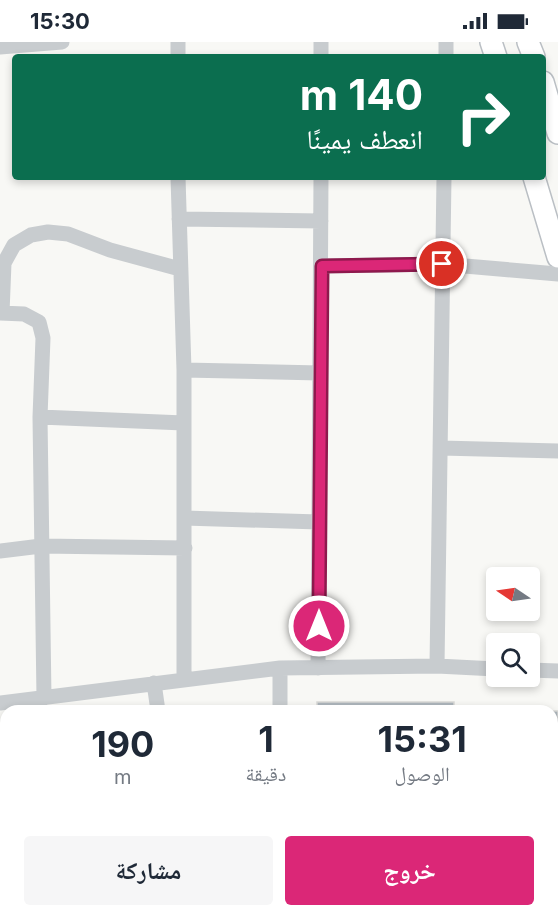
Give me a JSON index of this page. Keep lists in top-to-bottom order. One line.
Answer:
{"north":"left","page":{"status":"15:30","turn":["140 m","انعطف يمينًا"],"eta":["15:31","الوصول","1","دقيقة","190","m"],"buttons":["خروج","مشاركة"]}}
